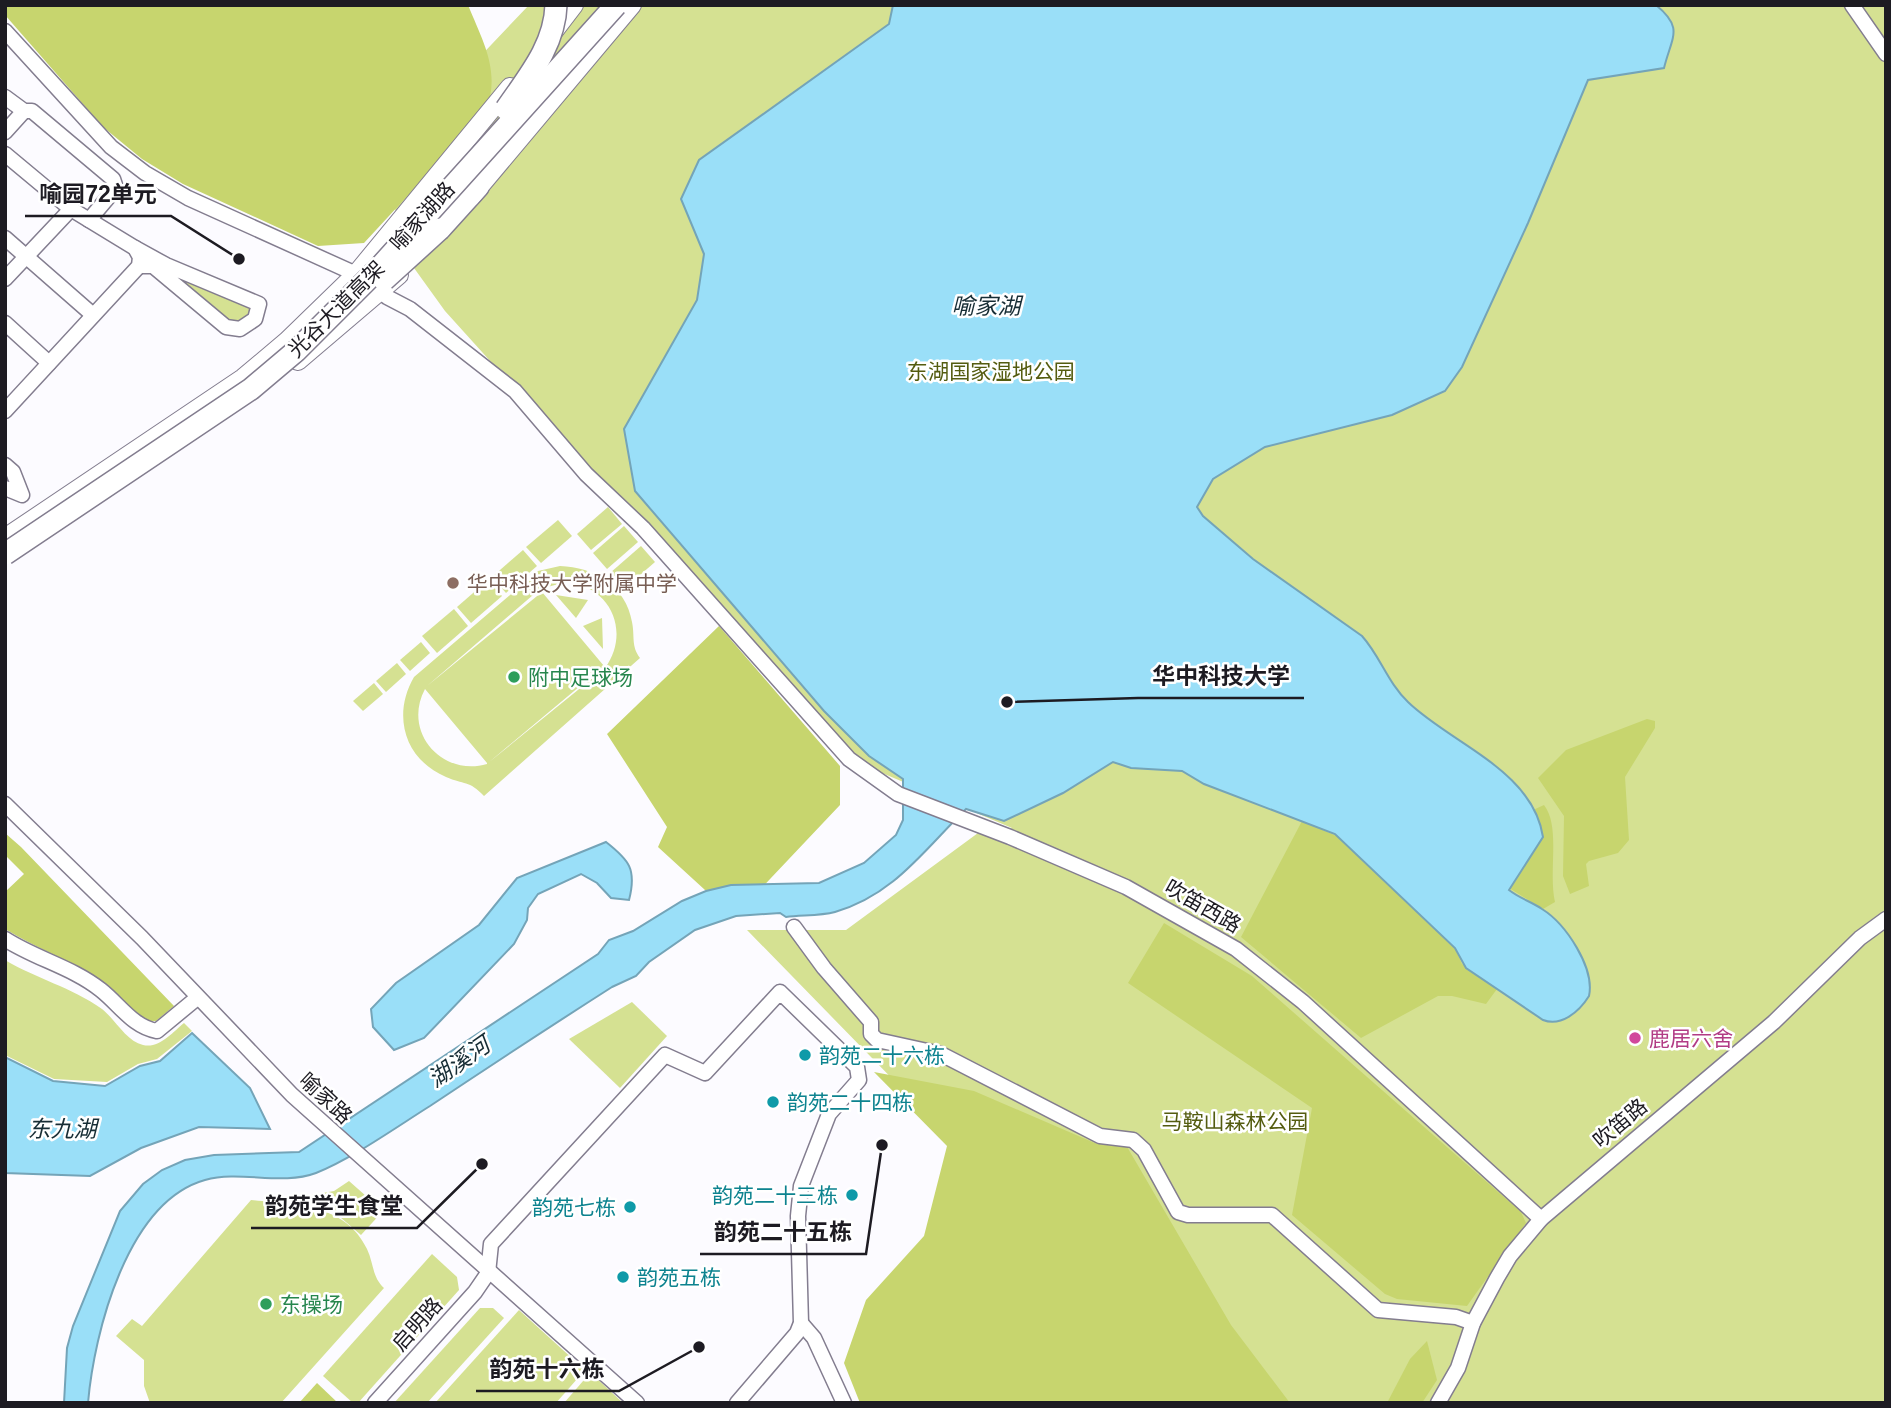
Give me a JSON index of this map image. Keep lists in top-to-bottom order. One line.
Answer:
{"streets":{"highway":["光谷大道高架"],"main road":["喻家湖路"],"street":["吹笛西路","喻家路","吹笛路","启明路"]},"crossings":[["喻家湖路","光谷大道高架"],["喻家湖路","吹笛西路"],["吹笛西路","吹笛路"],["喻家路","启明路"]],"water":["喻家湖","湖溪河","东九湖"],"parks":["东湖国家湿地公园","马鞍山森林公园"],"places":["喻园72单元","华中科技大学附属中学","附中足球场","华中科技大学","鹿居六舍","韵苑二十六栋","韵苑二十四栋","韵苑二十五栋","韵苑学生食堂","韵苑二十三栋","韵苑七栋","韵苑五栋","东操场","韵苑十六栋"]}
